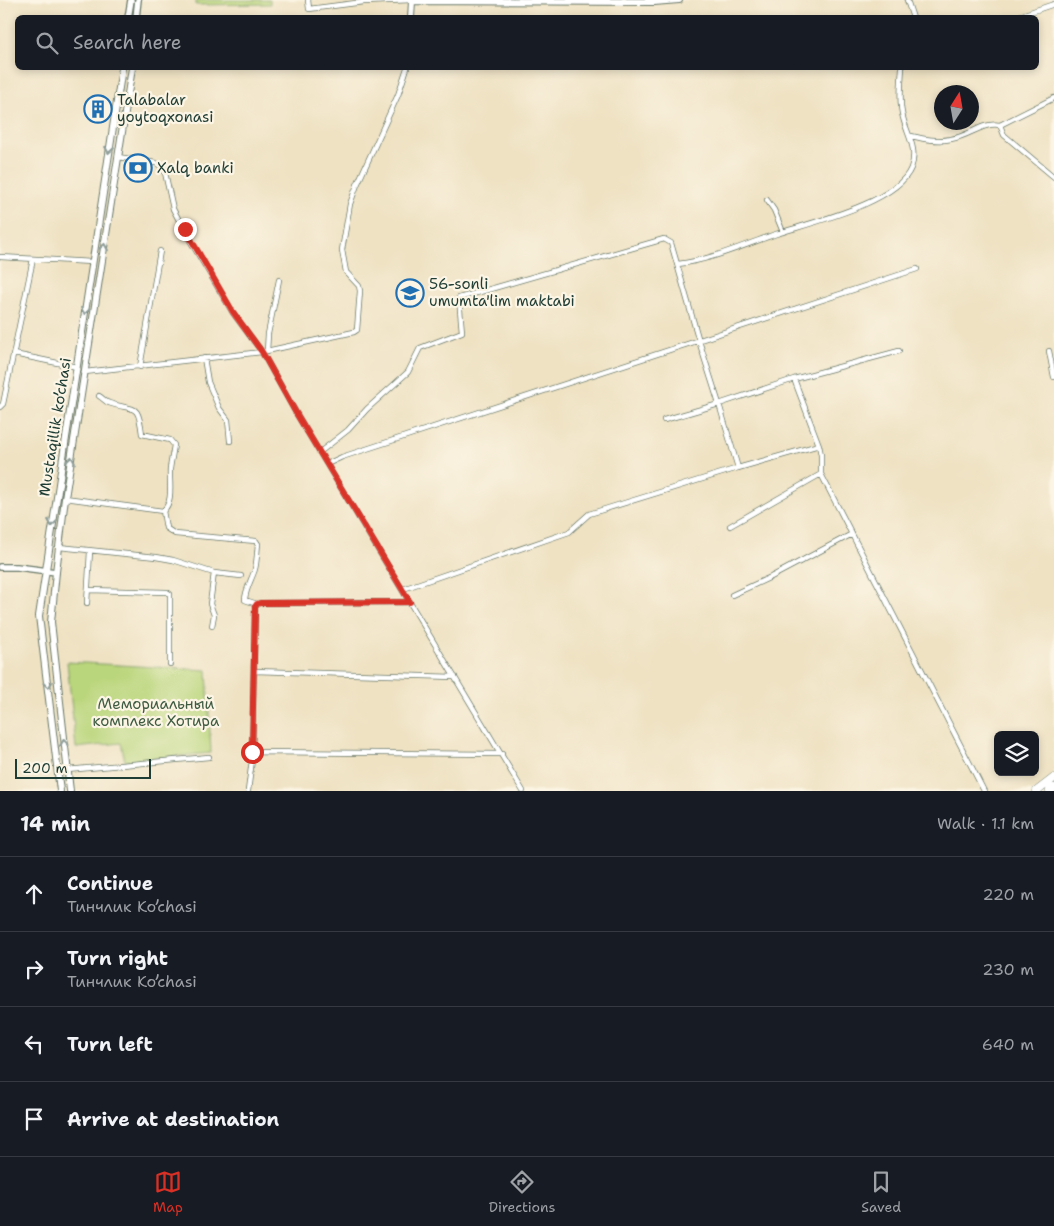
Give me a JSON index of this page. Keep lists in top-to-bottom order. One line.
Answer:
{"streets":{"main road":["Mustaqillik ko’chasi"]},"parks":["Мемориальный комплекс Хотира"],"places":{"building":["Talabalar yoytoqxonasi"],"bank":["Xalq banki"],"school or university":["56-sonli umumta'lim maktabi"]},"scale_bar":"200 m","north":"top","page":{"search":"Search here","scale":"200 m","heading":["14 min","Walk · 1.1 km"],"list":[["Continue","Тинчлик Ko’chasi","220 m"],["Turn right","Тинчлик Ko’chasi","230 m"],["Turn left","640 m"],"Arrive at destination"],"nav":["Map","Directions","Saved"]}}
